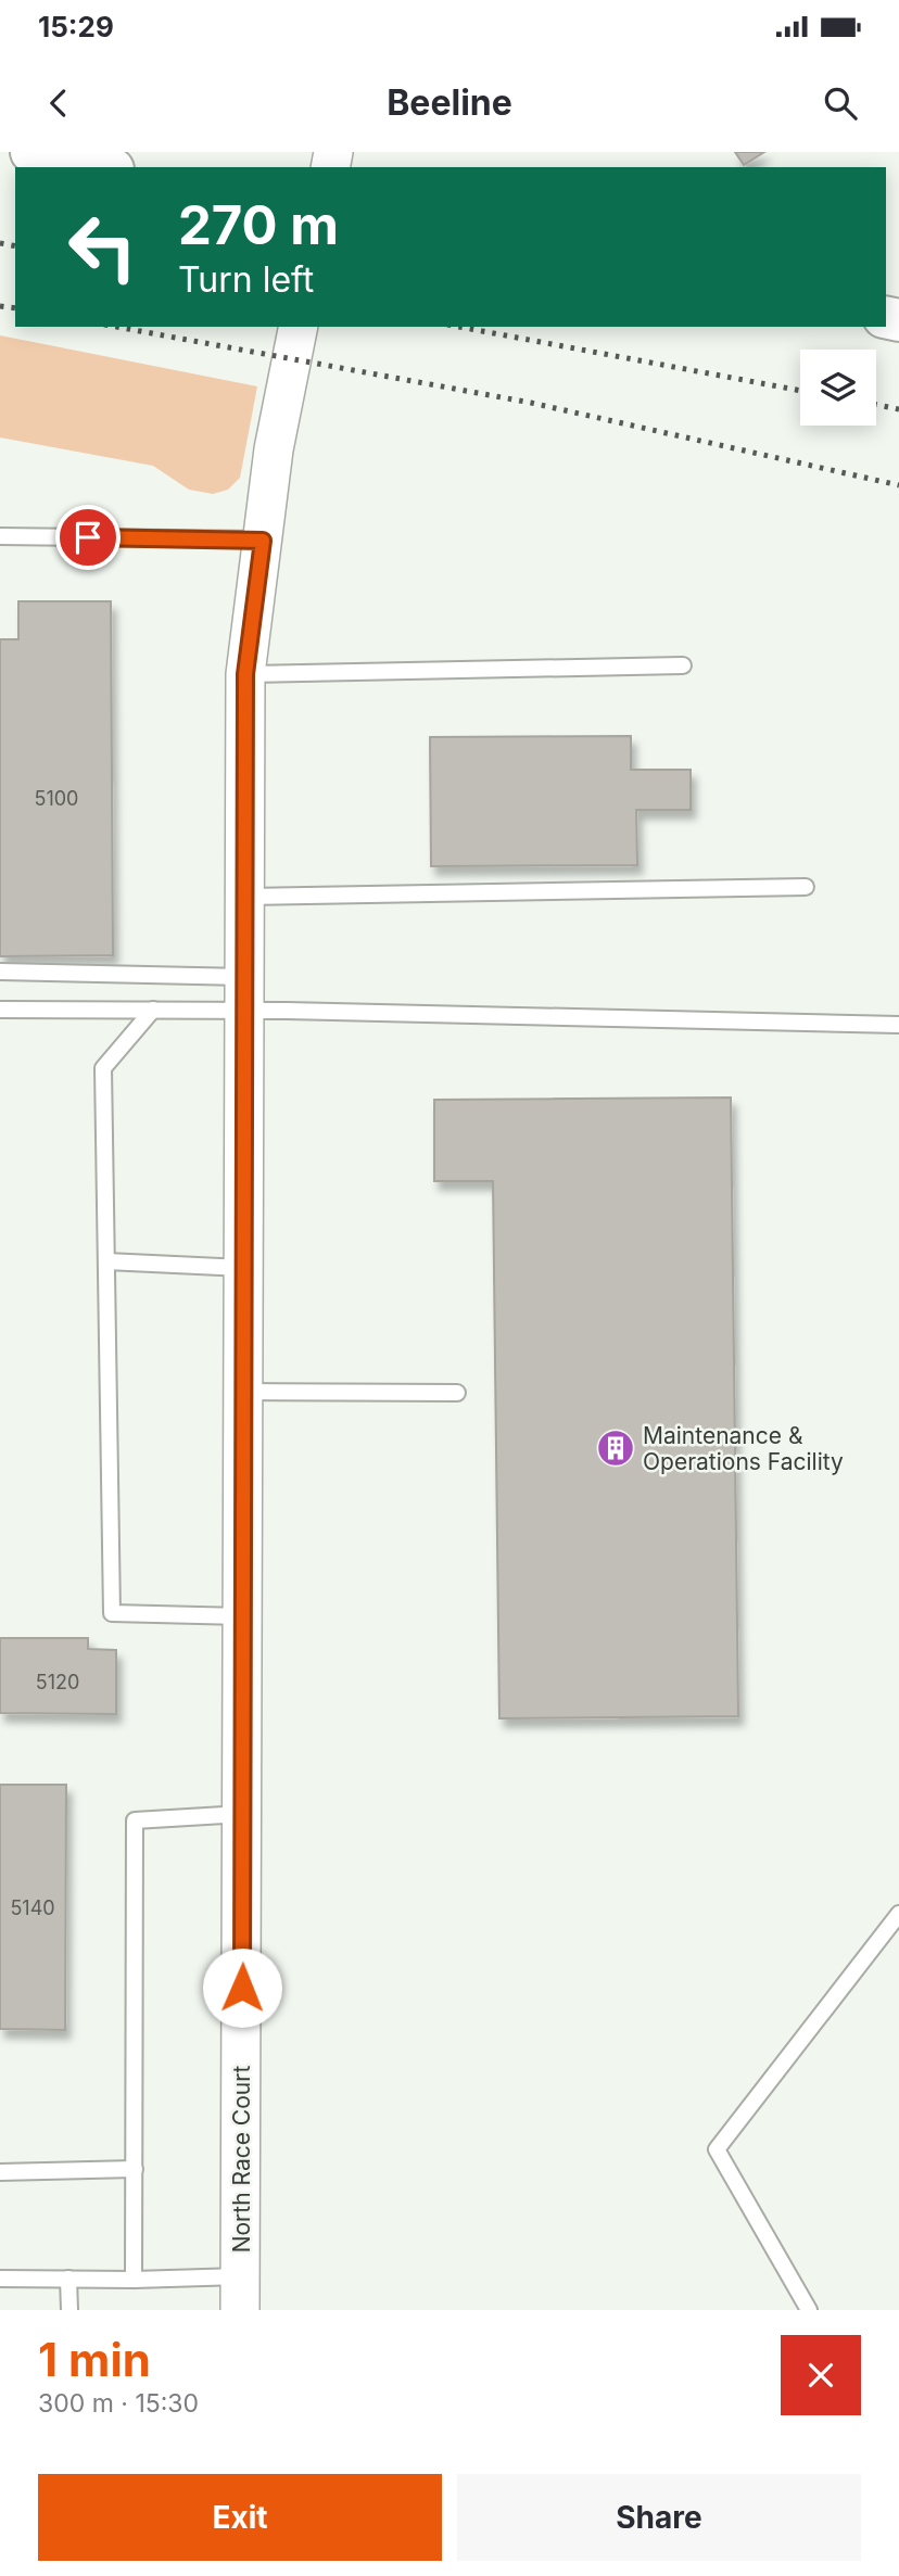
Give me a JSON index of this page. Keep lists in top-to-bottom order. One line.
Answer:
{"streets":{"street":["North Race Court"]},"places":{"building":["Maintenance & Operations Facility"]},"house_numbers":["5100","5120","5140"],"page":{"status":"15:29","header":"Beeline","turn":["270 m","Turn left"],"heading":["1 min","300 m · 15:30"],"buttons":["Exit","Share"]}}
